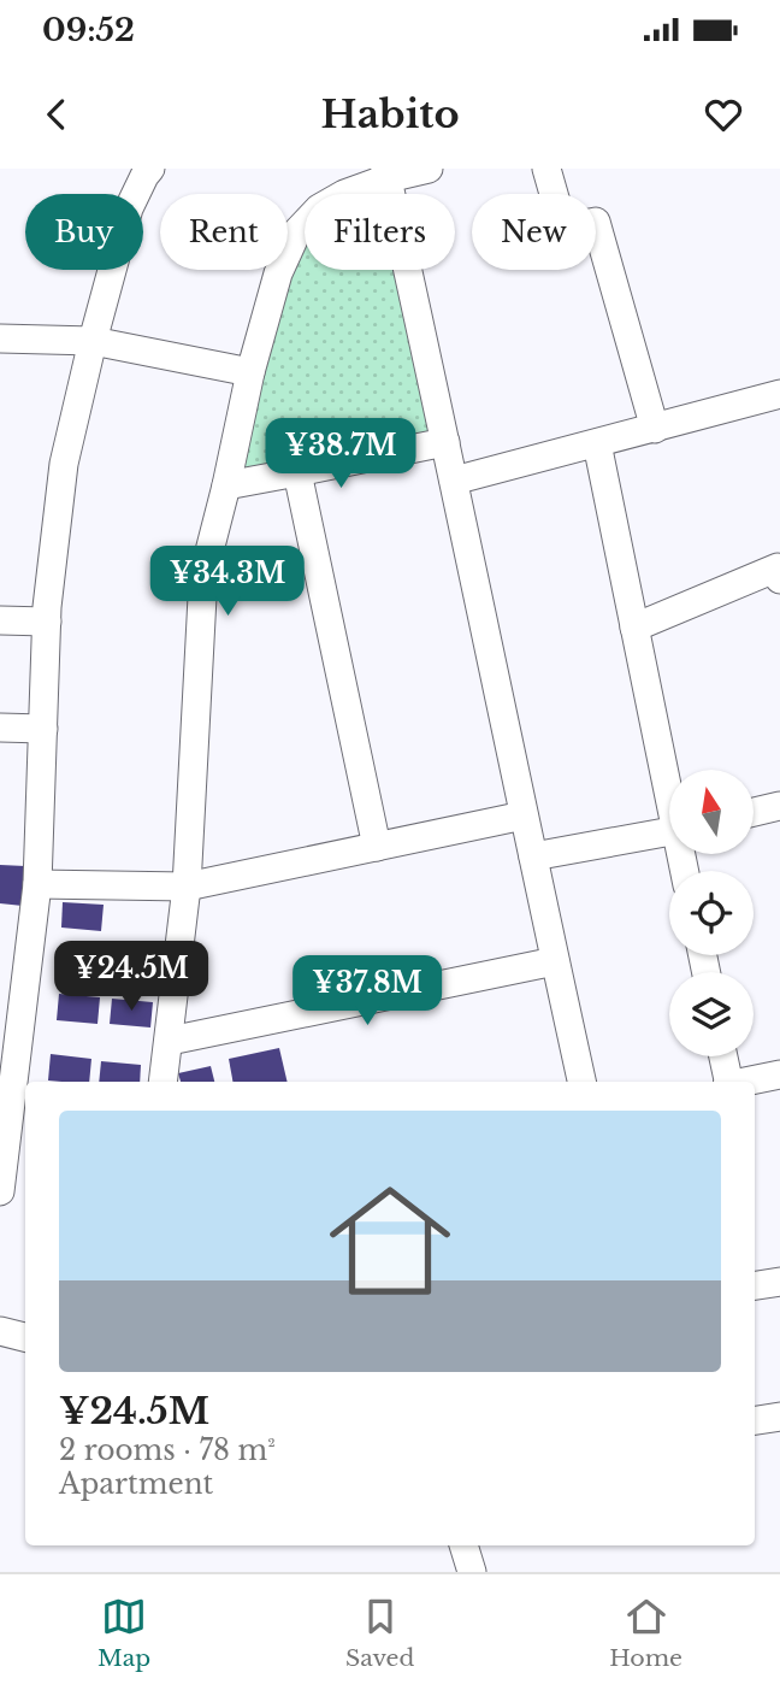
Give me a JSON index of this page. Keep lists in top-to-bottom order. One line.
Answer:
{"north":"top","page":{"status":"09:52","header":"Habito","chip":["Buy","Rent","Filters","New"],"price":["¥38.7M","¥34.3M","¥24.5M","¥37.8M"],"list":[{"name":"¥24.5M","note":"2 rooms · 78 m² · Apartment"}],"tabs":["Map","Saved","Home"]}}
